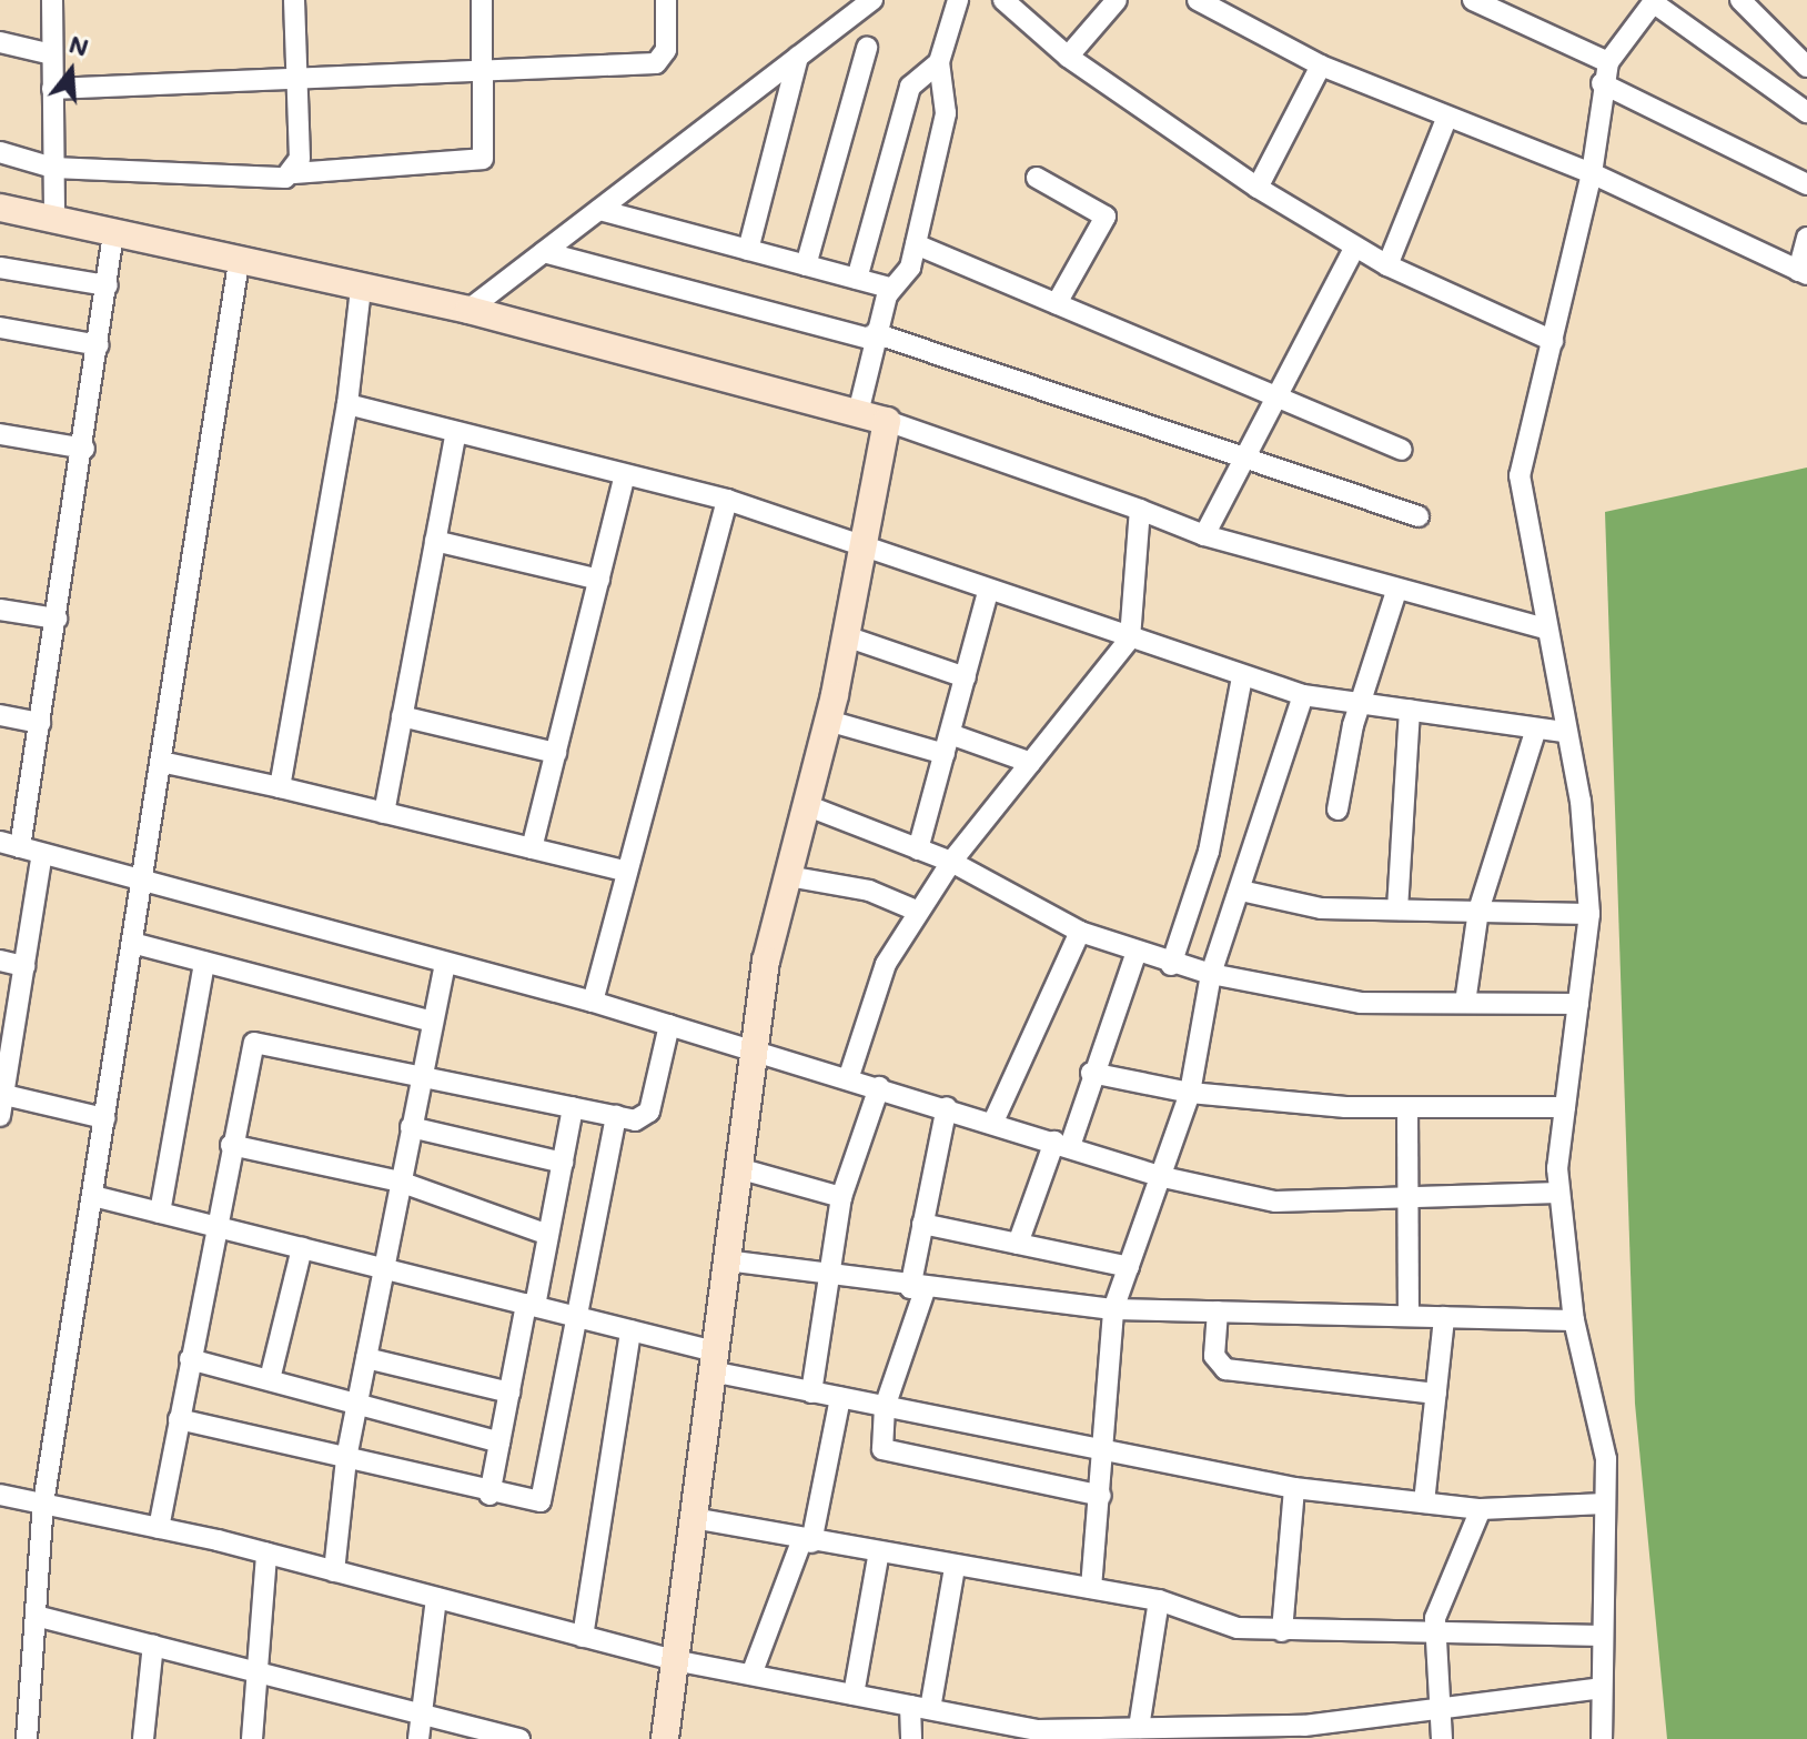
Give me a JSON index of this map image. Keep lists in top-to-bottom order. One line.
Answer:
{"north":"top"}
